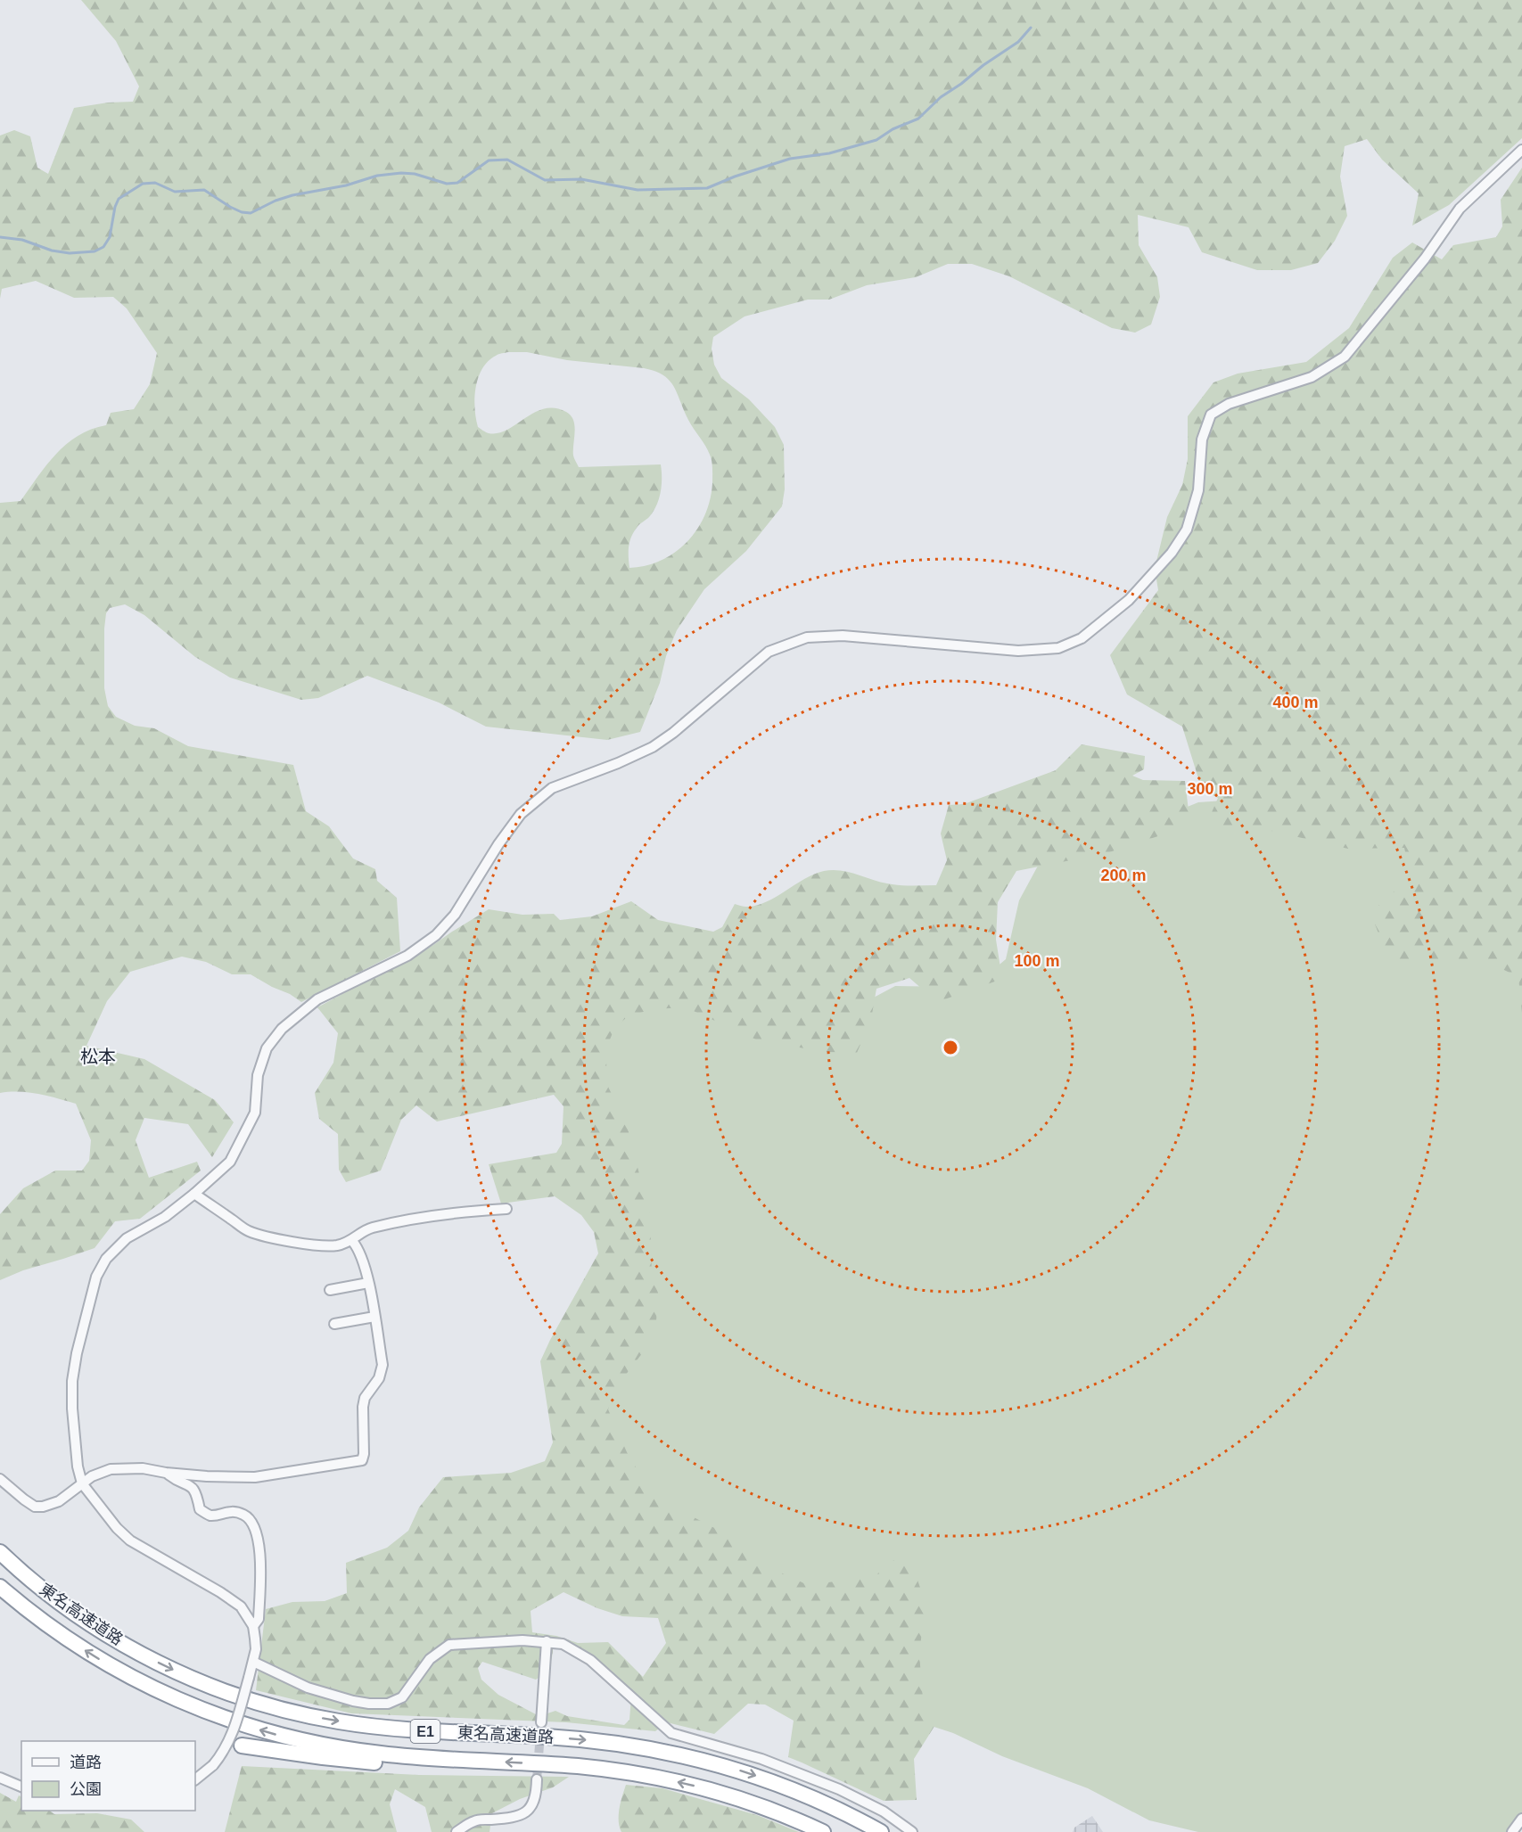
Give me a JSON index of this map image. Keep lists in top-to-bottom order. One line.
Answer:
{"streets":{"highway":["東名高速道路","E1"]},"districts":["松本"],"legend":["道路","公園"],"rings":["400 m","300 m","200 m","100 m"]}
